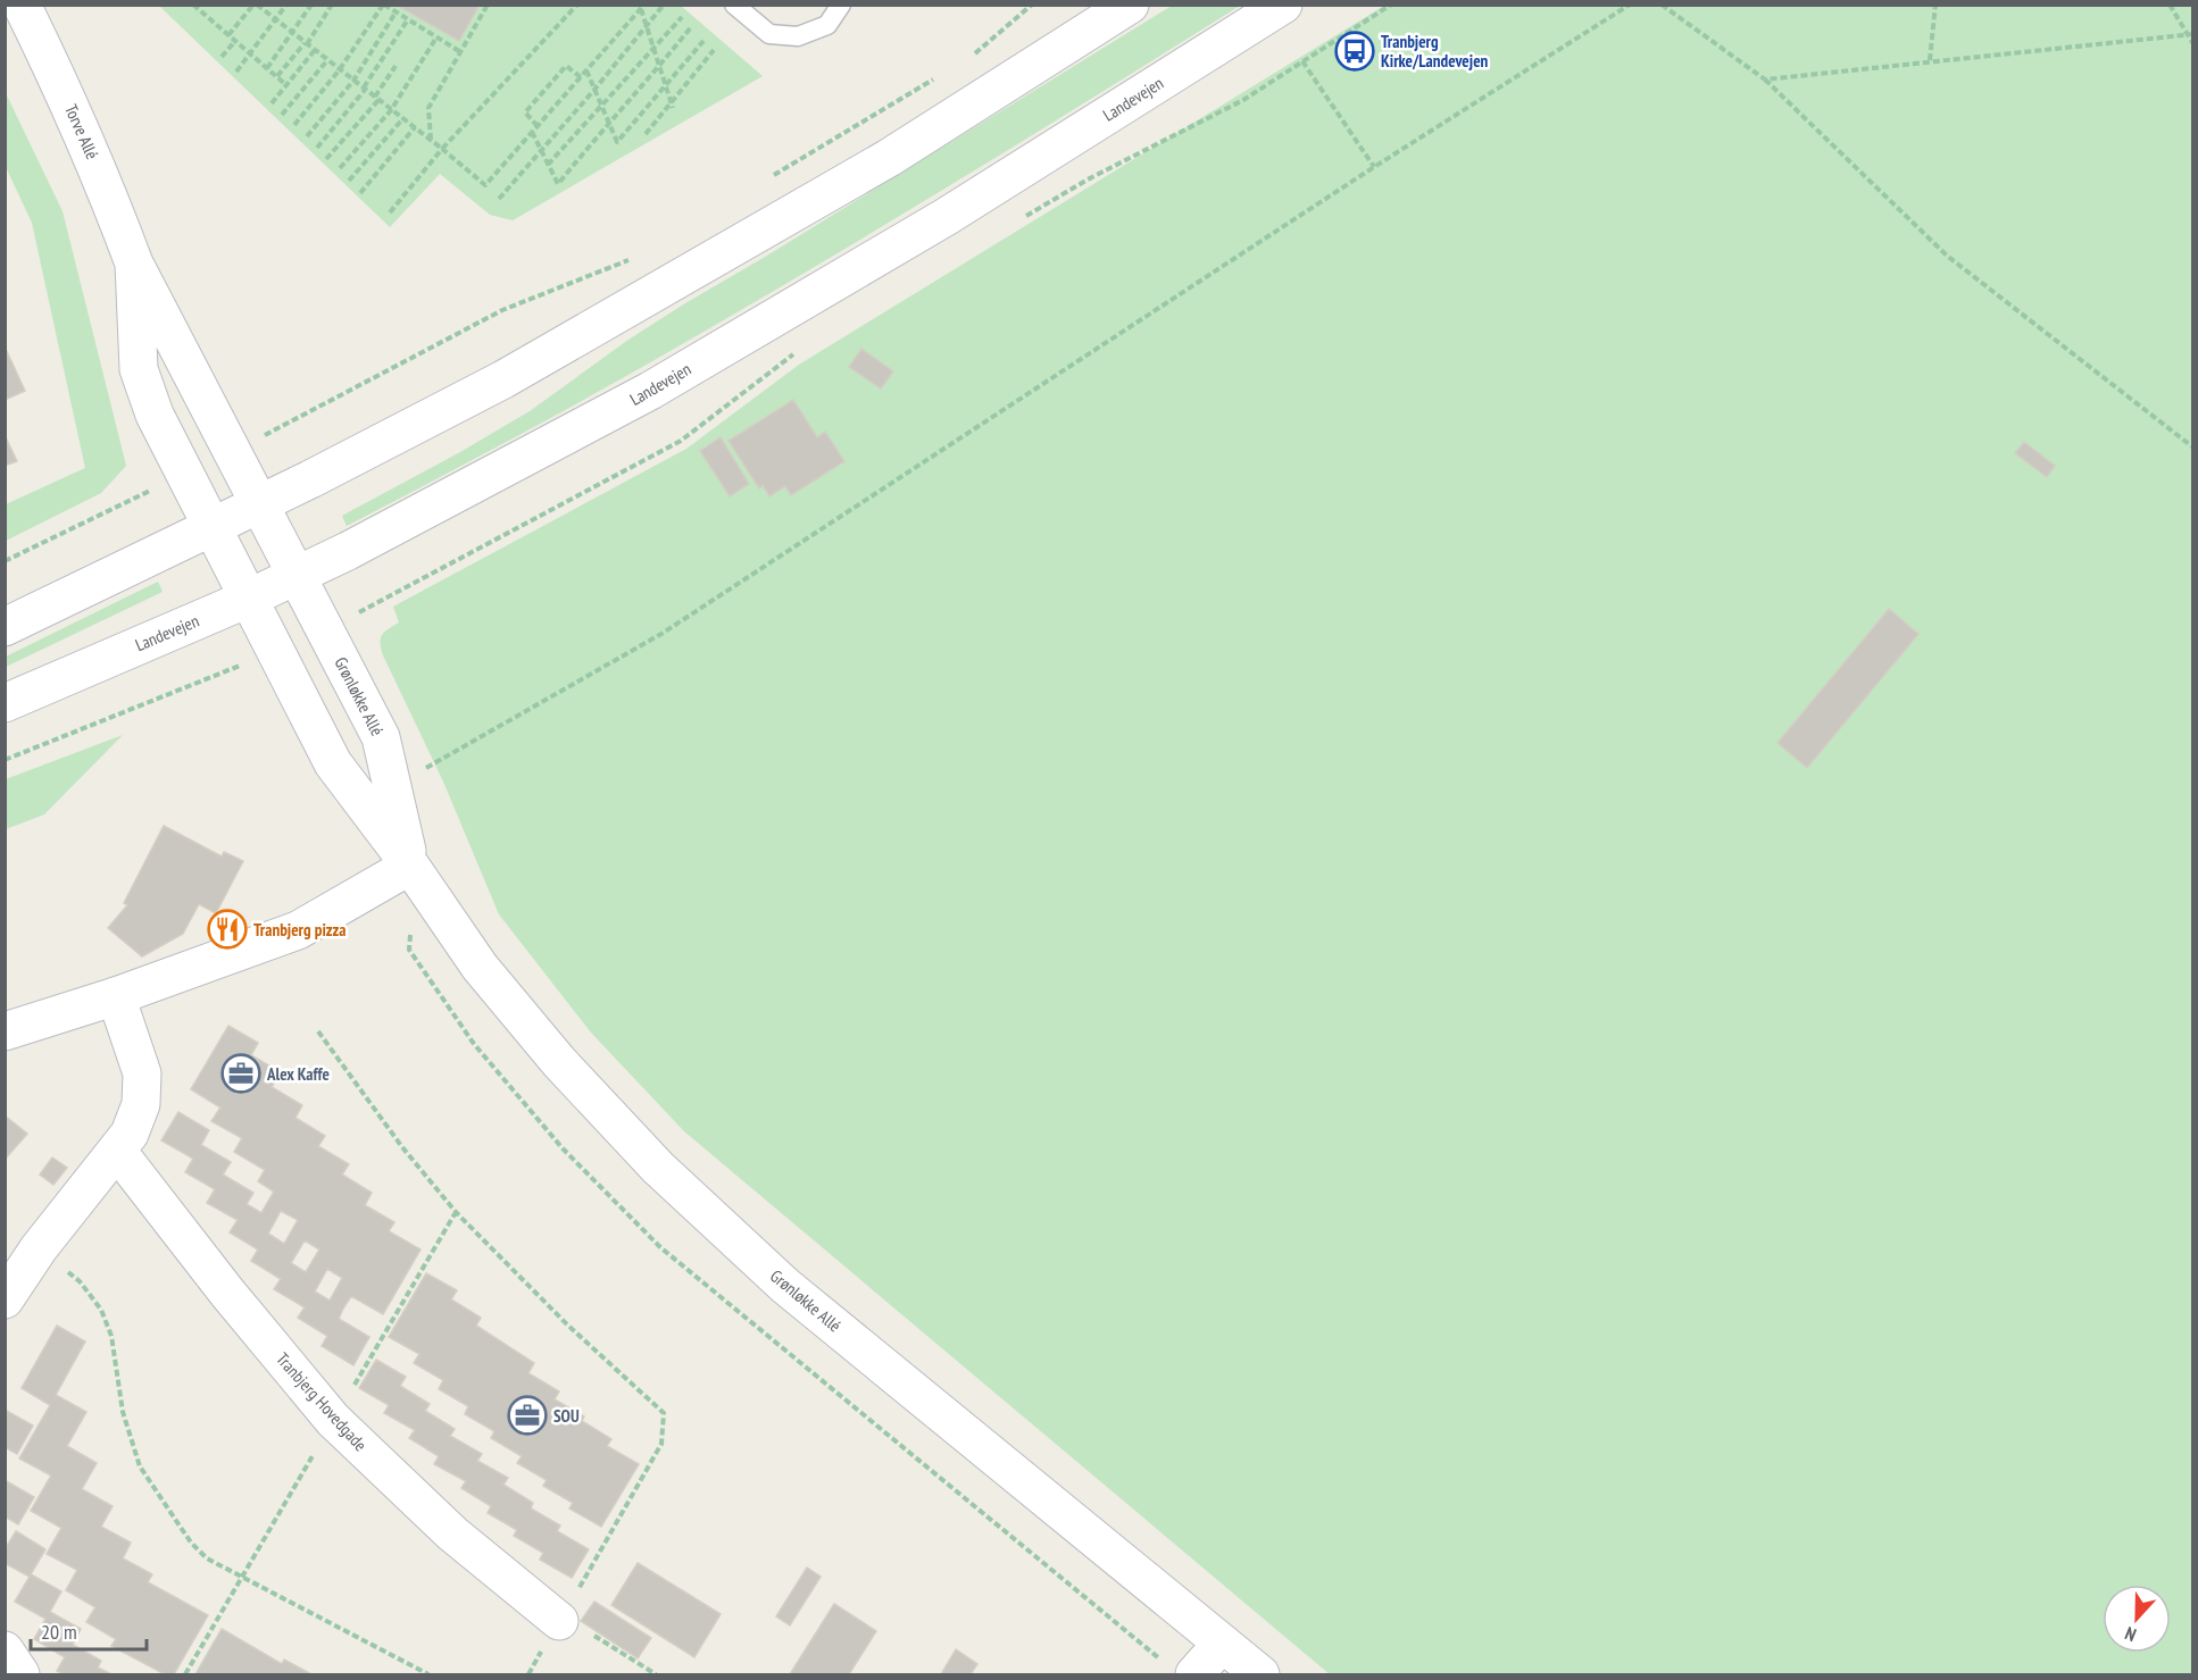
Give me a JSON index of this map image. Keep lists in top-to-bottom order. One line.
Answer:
{"streets":{"street":["Landevejen","Torve Allé","Grønløkke Allé","Tranbjerg Hovedgade"]},"crossings":[["Landevejen","Torve Allé"],["Landevejen","Grønløkke Allé"],["Torve Allé","Grønløkke Allé"]],"places":{"bus stop":["Tranbjerg Kirke/Landevejen"],"restaurant":["Tranbjerg pizza"],"office":["Alex Kaffe","SOU"]},"scale_bar":"20 m","north":"bottom"}
